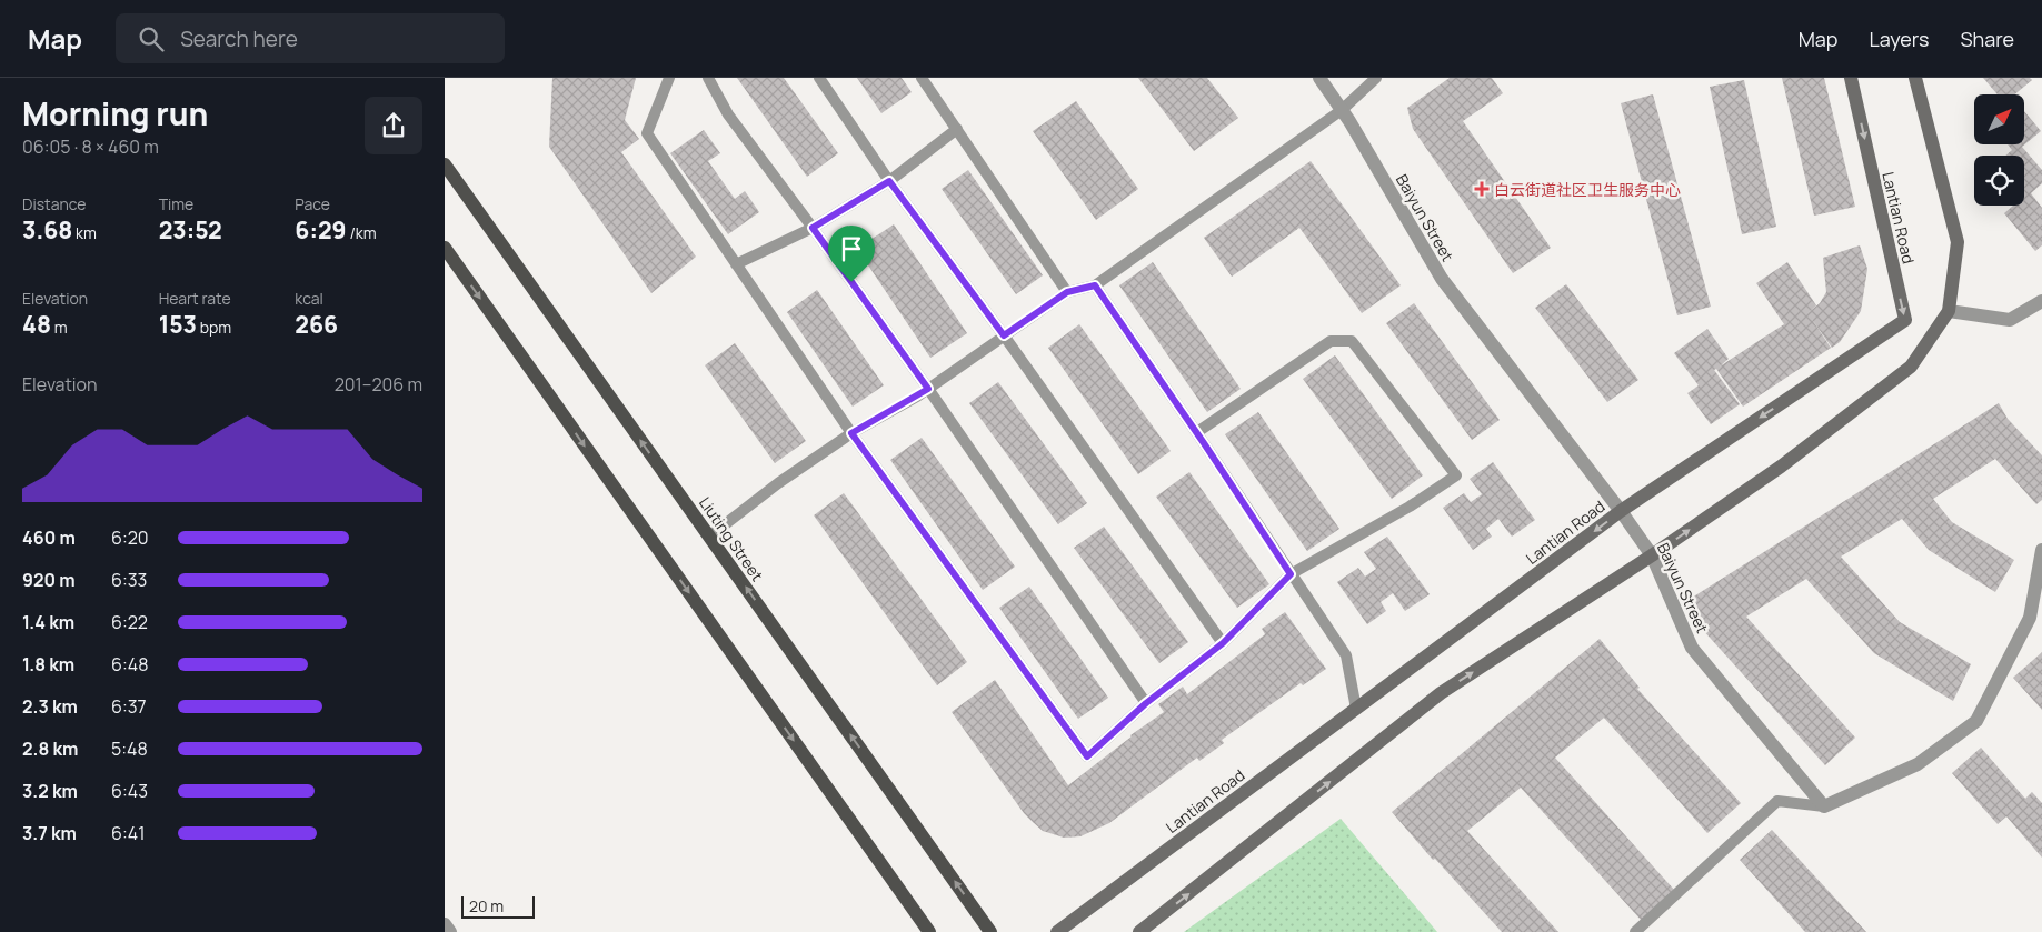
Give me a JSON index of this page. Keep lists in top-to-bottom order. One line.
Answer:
{"streets":{"main road":["Liuting Street"],"street":["Baiyun Street","Lantian Road"]},"crossings":[["Baiyun Street","Lantian Road"]],"places":{"health":["白云街道社区卫生服务中心"]},"scale_bar":"20 m","north":"top right","page":{"header":"Map","search":"Search here","nav":["Map","Layers","Share"],"heading":["Morning run","06:05 · 8 × 460 m"],"stats":[["Distance","3.68 km"],["Time","23:52"],["Pace","6:29 /km"],["Elevation","48 m"],["Heart rate","153 bpm"],["kcal","266"]],"chart":["Elevation","201–206 m"],"list":[{"name":"460 m","note":"6:20"},{"name":"920 m","note":"6:33"},{"name":"1.4 km","note":"6:22"},{"name":"1.8 km","note":"6:48"},{"name":"2.3 km","note":"6:37"},{"name":"2.8 km","note":"5:48"},{"name":"3.2 km","note":"6:43"},{"name":"3.7 km","note":"6:41"}],"scale":"20 m"}}
